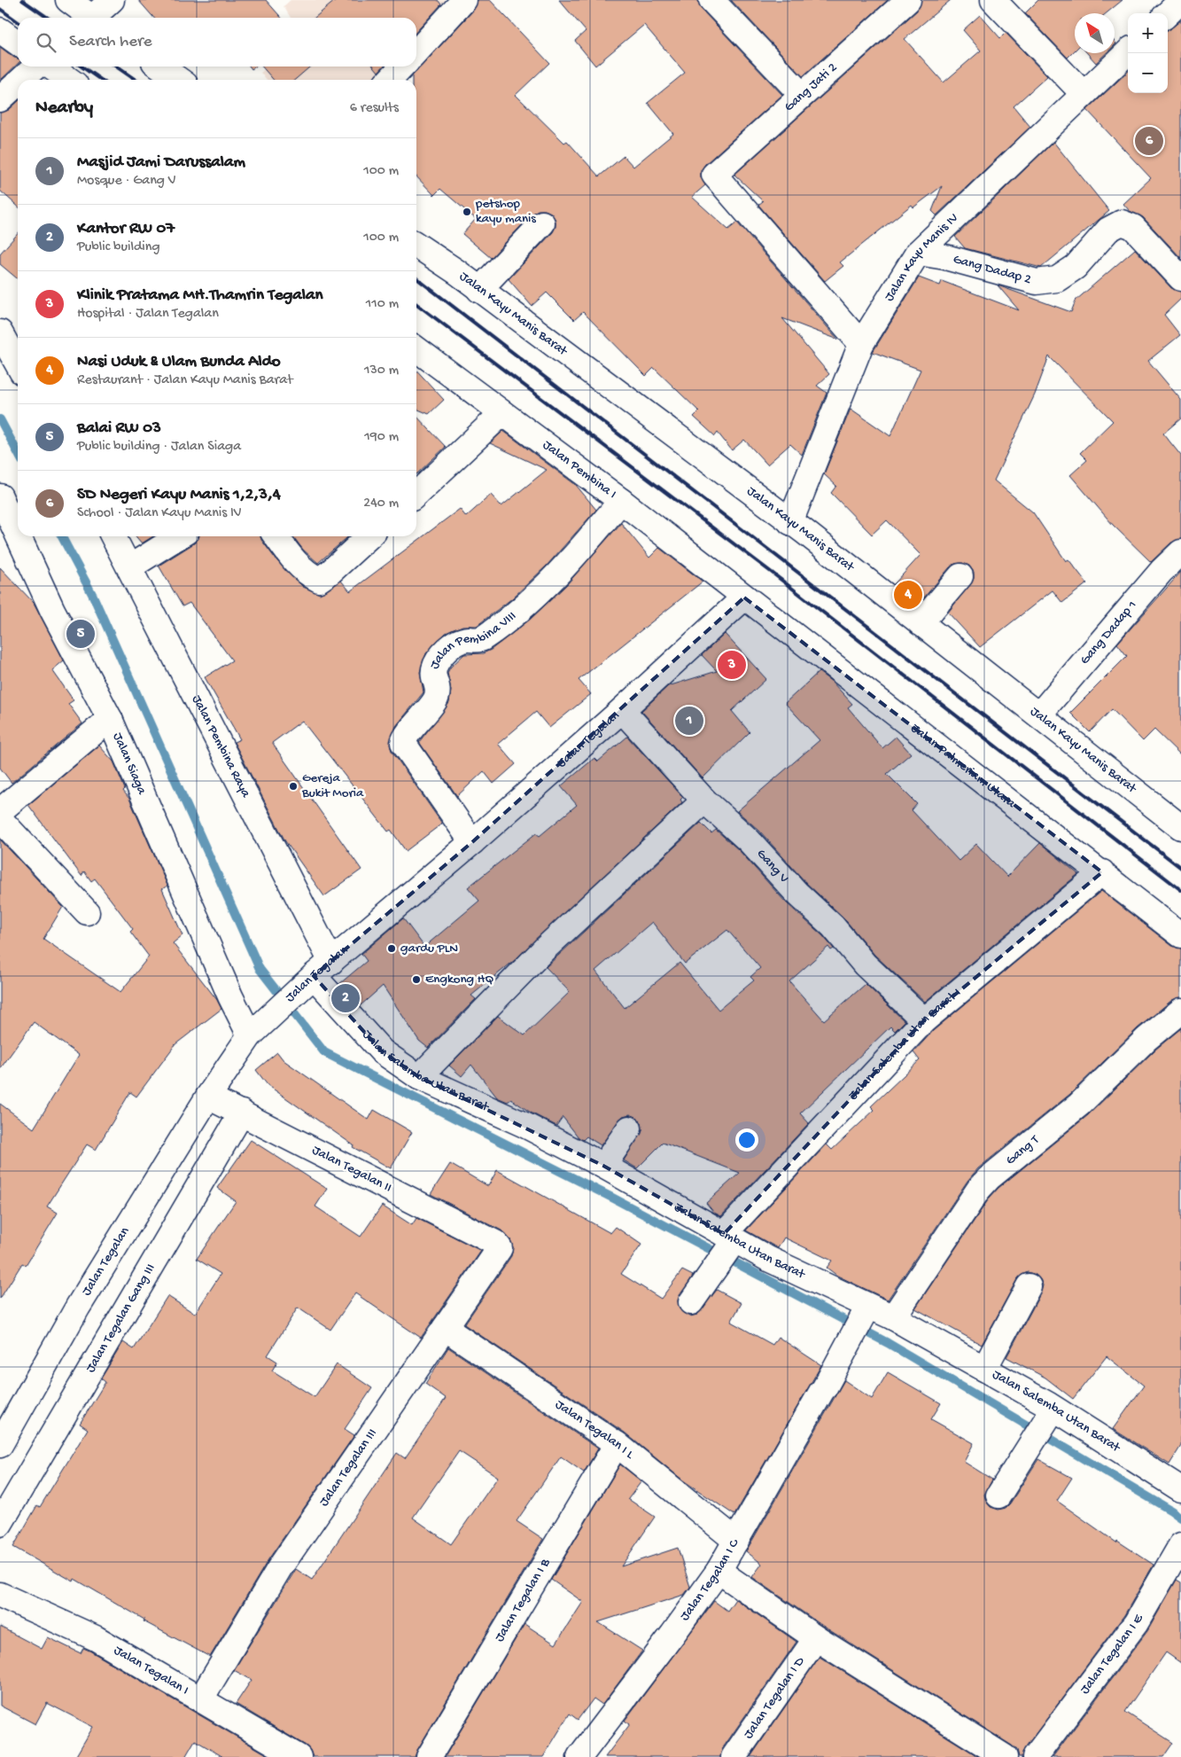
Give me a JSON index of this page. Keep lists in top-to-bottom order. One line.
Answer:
{"streets":{"street":["Gang Jati 2","Jalan Kayu Manis IV","Gang Dadap 2","Jalan Kayu Manis Barat","Jalan Pembina I","Gang Dadap 1","Jalan Pembina VIII","Jalan Tegalan","Jalan Pembina Raya","Jalan Siaga","Jalan Palmeriam Utara","Gang V","Jalan Salemba Utan Barat I","Jalan Salemba Utan Barat","Gang T","Jalan Tegalan II","Jalan Tegalan Gang III","Jalan Tegalan I L","Jalan Tegalan III","Jalan Tegalan I C","Jalan Tegalan I B","Jalan Tegalan I E","Jalan Tegalan I","Jalan Tegalan I D"]},"crossings":[["Gang Jati 2","Jalan Kayu Manis IV"],["Jalan Kayu Manis IV","Gang Dadap 2"],["Jalan Kayu Manis IV","Jalan Kayu Manis Barat"],["Jalan Kayu Manis Barat","Gang Dadap 1"],["Jalan Pembina I","Jalan Pembina VIII"],["Jalan Pembina I","Jalan Tegalan"],["Jalan Pembina I","Jalan Palmeriam Utara"],["Jalan Pembina VIII","Jalan Tegalan"],["Jalan Tegalan","Jalan Pembina Raya"],["Jalan Tegalan","Jalan Siaga"],["Jalan Tegalan","Jalan Palmeriam Utara"],["Jalan Tegalan","Gang V"],["Jalan Tegalan","Jalan Salemba Utan Barat"],["Jalan Tegalan","Jalan Tegalan II"],["Jalan Pembina Raya","Jalan Salemba Utan Barat"],["Jalan Palmeriam Utara","Jalan Salemba Utan Barat I"],["Gang V","Jalan Salemba Utan Barat I"],["Jalan Salemba Utan Barat I","Jalan Salemba Utan Barat"],["Jalan Salemba Utan Barat","Gang T"],["Jalan Salemba Utan Barat","Jalan Tegalan I C"],["Jalan Tegalan II","Jalan Tegalan Gang III"],["Jalan Tegalan II","Jalan Tegalan III"],["Jalan Tegalan I L","Jalan Tegalan III"],["Jalan Tegalan I L","Jalan Tegalan I C"],["Jalan Tegalan I L","Jalan Tegalan I B"],["Jalan Tegalan III","Jalan Tegalan I"]],"places":["petshop kayu manis","Gereja Bukit Moria","gardu PLN","Engkong HQ"],"north":"top left","page":{"map_buttons":["+","−"],"search":"Search here","heading":["Nearby","6 results"],"pins":["6","4","5","3","1","2"],"list":[{"mark":"1","name":"Masjid Jami Darussalam","note":"Mosque · Gang V","value":"100 m"},{"mark":"2","name":"Kantor RW 07","note":"Public building","value":"100 m"},{"mark":"3","name":"Klinik Pratama MH.Thamrin Tegalan","note":"Hospital · Jalan Tegalan","value":"110 m"},{"mark":"4","name":"Nasi Uduk & Ulam Bunda Aldo","note":"Restaurant · Jalan Kayu Manis Barat","value":"130 m"},{"mark":"5","name":"Balai RW 03","note":"Public building · Jalan Siaga","value":"190 m"},{"mark":"6","name":"SD Negeri Kayu Manis 1,2,3,4","note":"School · Jalan Kayu Manis IV","value":"240 m"}]}}
